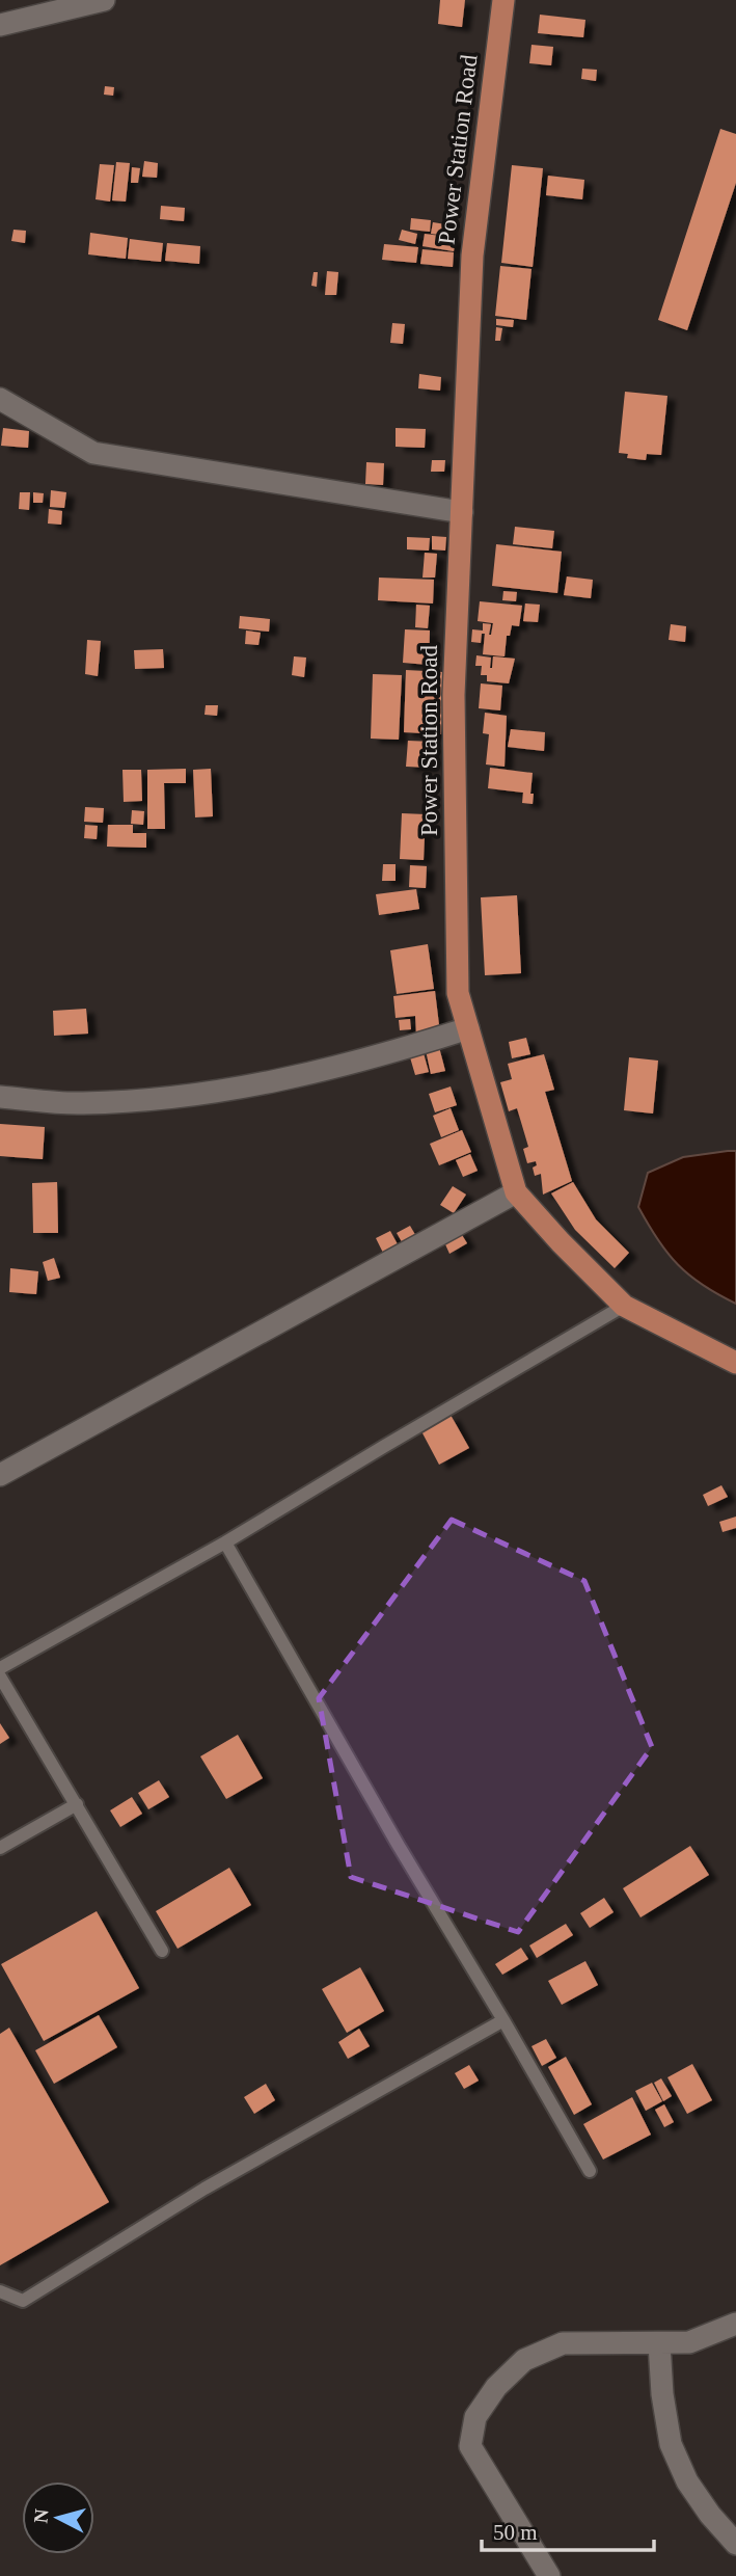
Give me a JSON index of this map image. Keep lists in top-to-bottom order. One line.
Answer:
{"streets":{"main road":["Power Station Road"]},"scale_bar":"50 m","north":"left"}
